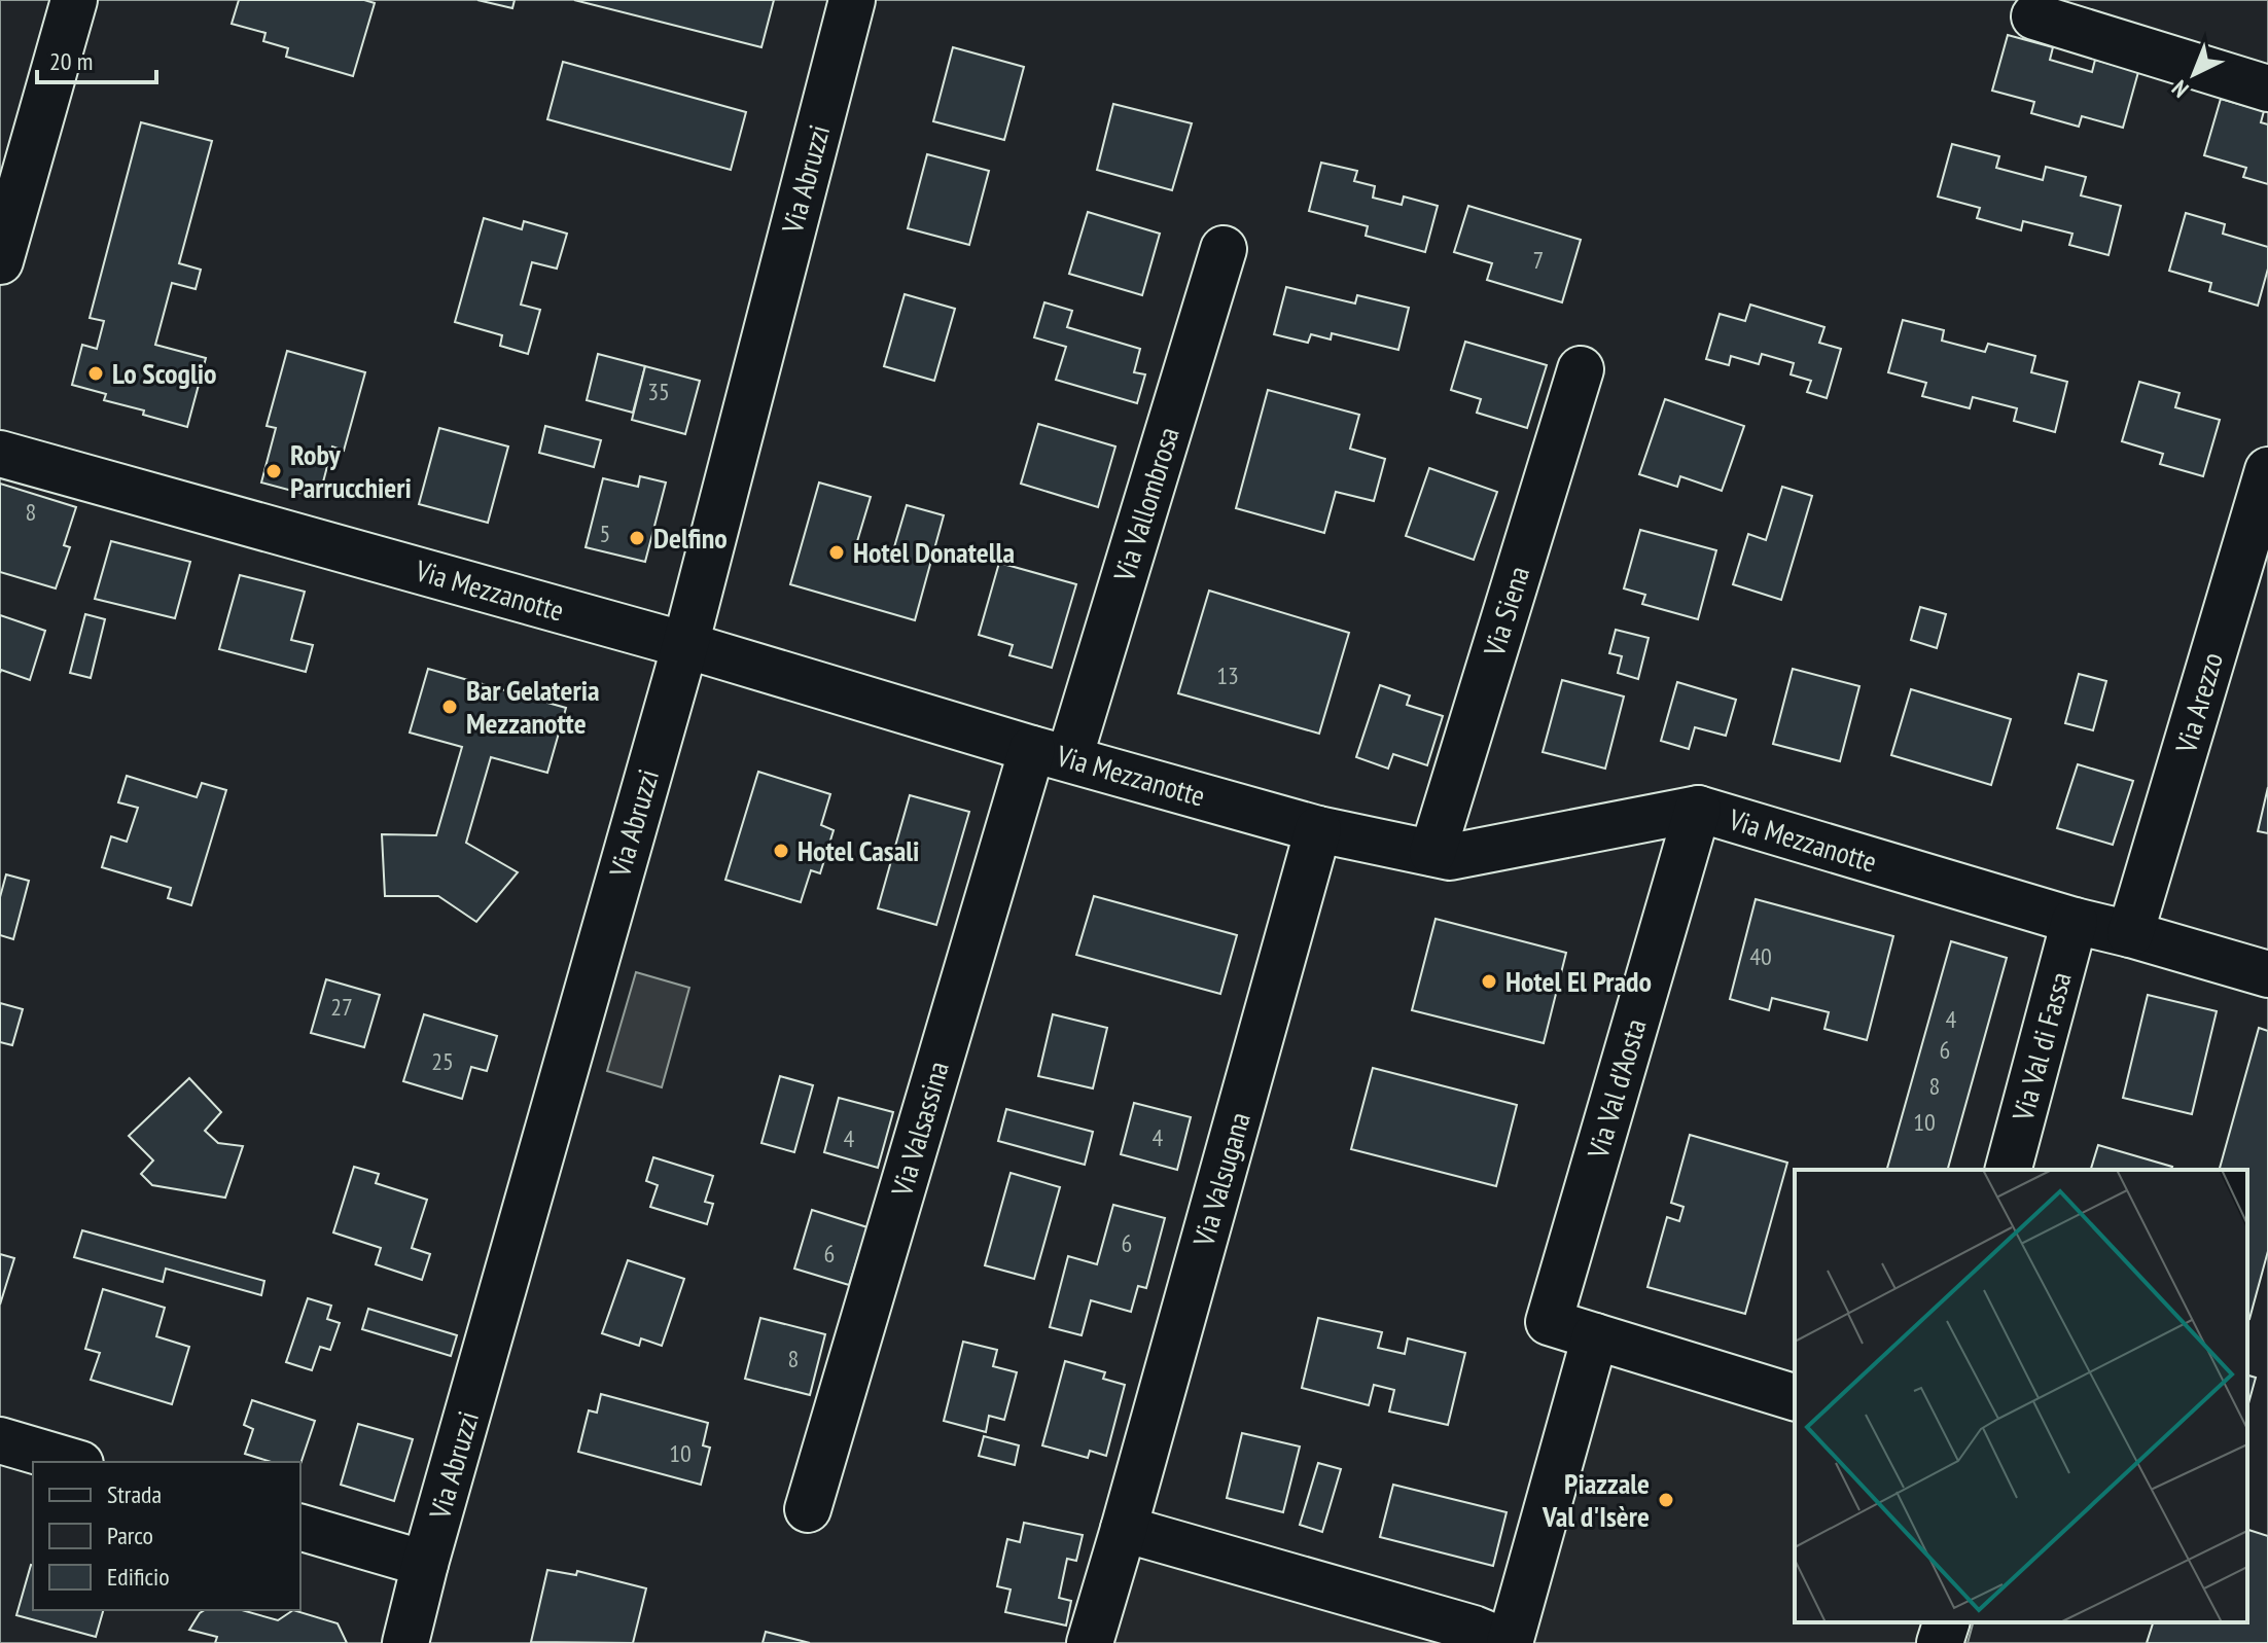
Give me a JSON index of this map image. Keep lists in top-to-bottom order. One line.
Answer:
{"streets":{"street":["Via Abruzzi","Via Vallombrosa","Via Mezzanotte","Via Siena","Via Arezzo","Via Val di Fassa","Via Val d'Aosta","Via Valsassina","Via Valsugana"]},"crossings":[["Via Abruzzi","Via Mezzanotte"],["Via Vallombrosa","Via Mezzanotte"],["Via Vallombrosa","Via Valsassina"],["Via Mezzanotte","Via Siena"],["Via Mezzanotte","Via Arezzo"],["Via Mezzanotte","Via Val di Fassa"],["Via Mezzanotte","Via Val d'Aosta"],["Via Mezzanotte","Via Valsassina"],["Via Mezzanotte","Via Valsugana"]],"places":["Lo Scoglio","Roby Parrucchieri","Delfino","Hotel Donatella","Bar Gelateria Mezzanotte","Hotel Casali","Hotel El Prado","Piazzale Val d'Isère"],"house_numbers":["7","35","8","5","13","40","27","4","6","25","8","10","4","4","6","6","8","10"],"legend":["Strada","Parco","Edificio"],"scale_bar":"20 m","north":"bottom left"}
